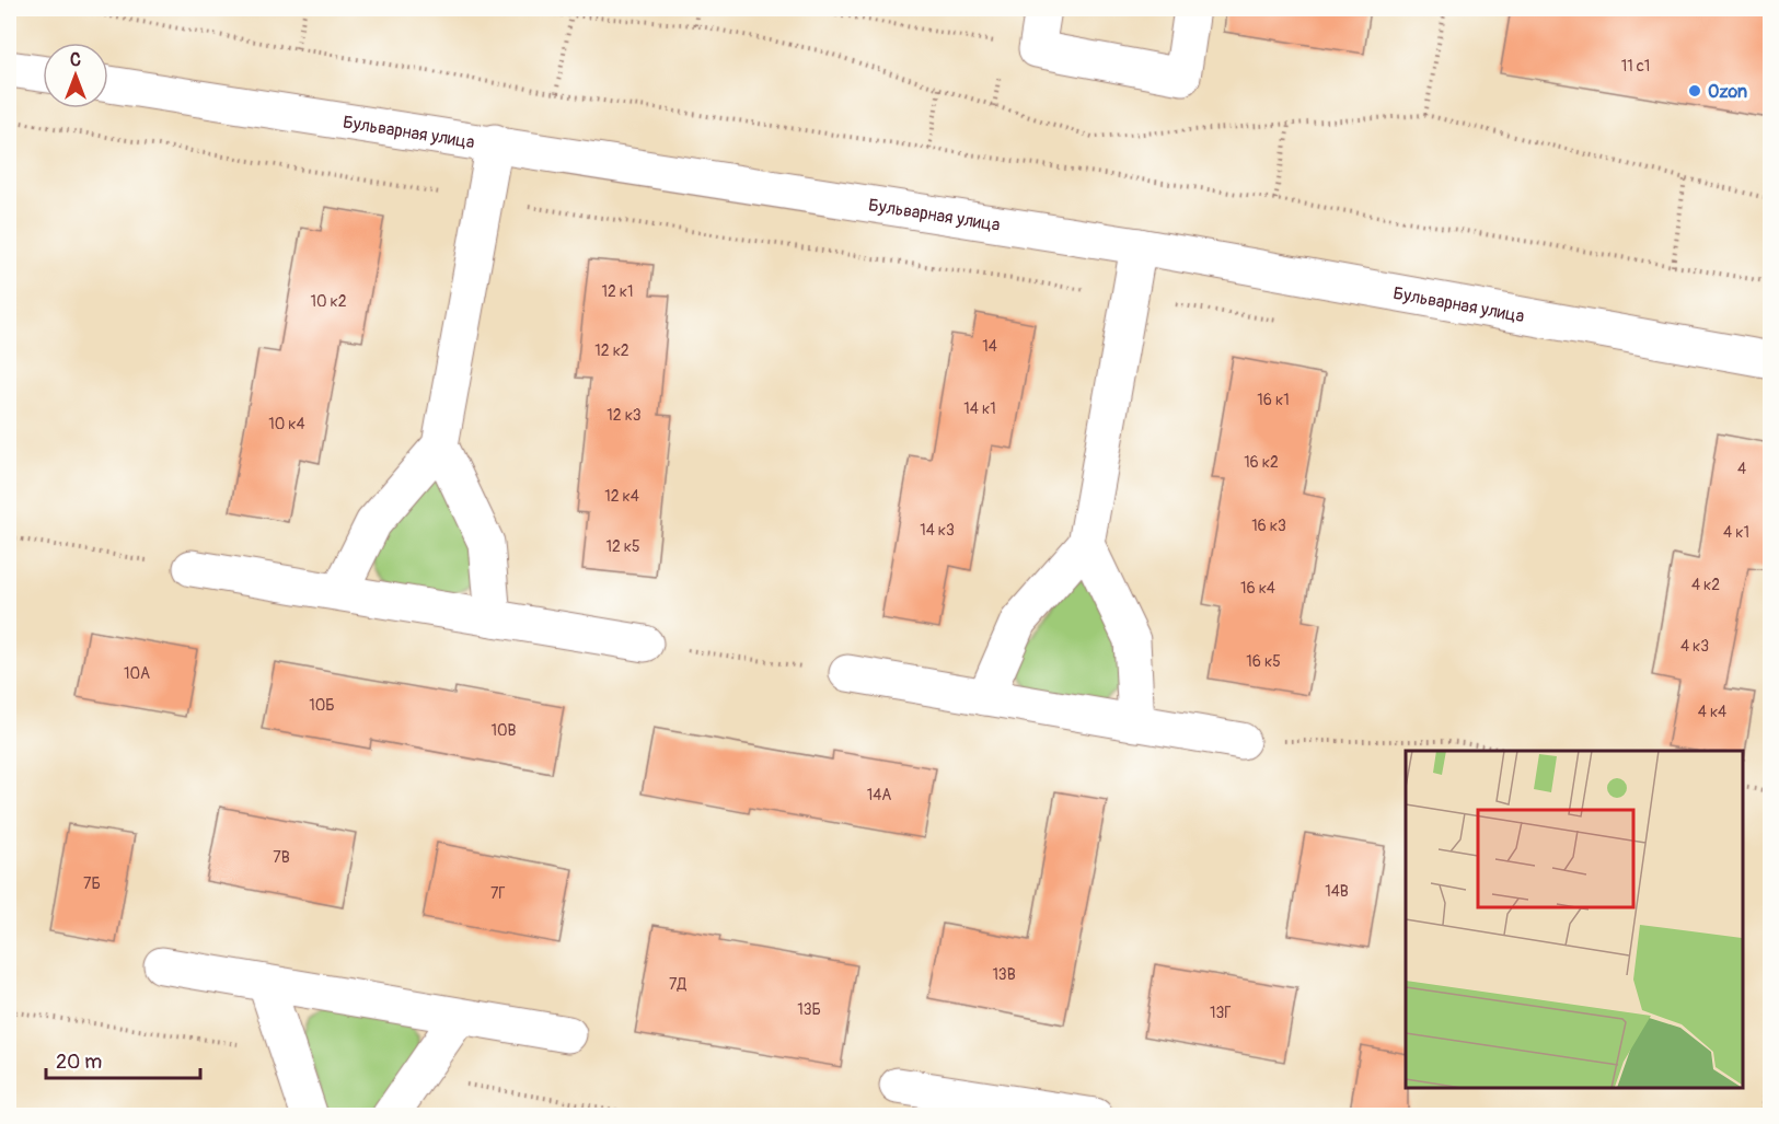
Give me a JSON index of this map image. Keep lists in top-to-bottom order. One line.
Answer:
{"streets":{"street":["Бульварная улица"]},"places":["Ozon"],"house_numbers":["11 с1","12 к1","10 к2","14","12 к2","16 к1","14 к1","12 к3","10 к4","16 к2","4","12 к4","16 к3","14 к3","4 к1","12 к5","4 к2","16 к4","4 к3","16 к5","10А","10Б","4 к4","10В","14А","7В","7Б","14В","7Г","13В","7Д","13Б","13Г"],"scale_bar":"20 m","north":"top"}
